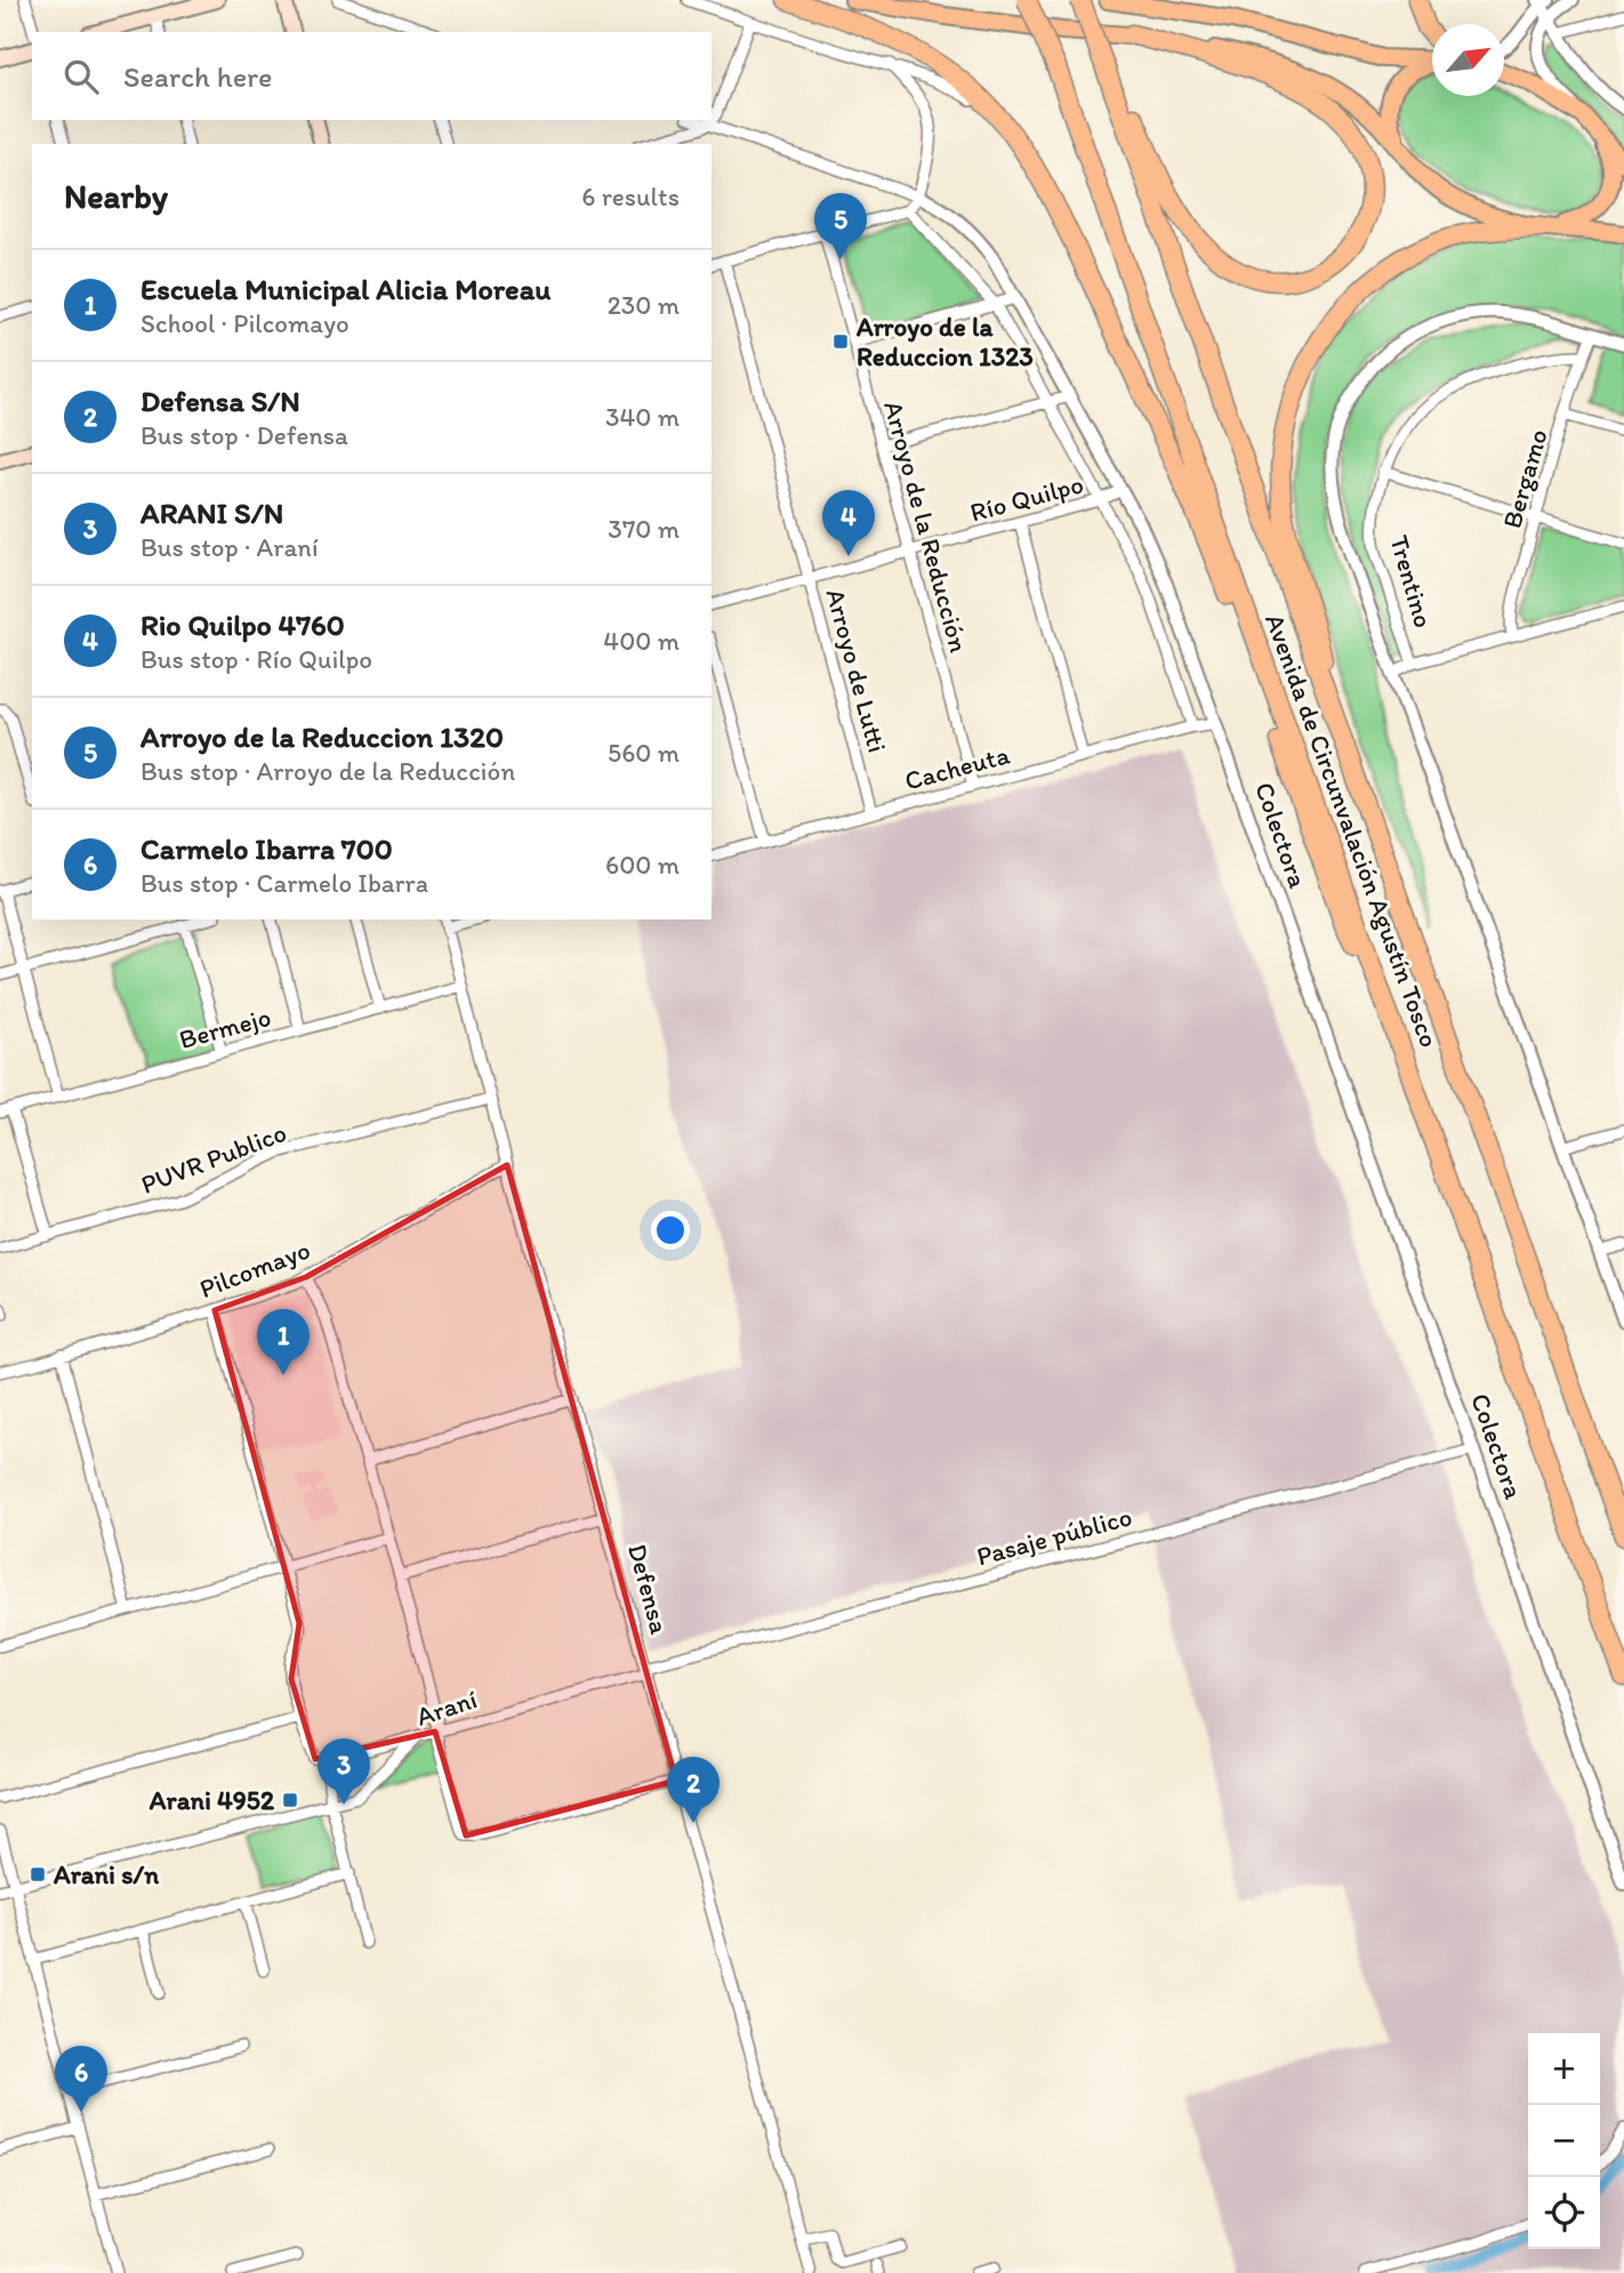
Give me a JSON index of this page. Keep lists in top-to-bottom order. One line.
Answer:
{"streets":{"highway":["Avenida de Circunvalación Agustín Tosco"],"street":["Bergamo","Río Quilpo","Arroyo de la Reducción","Trentino","Arroyo de Lutti","Cacheuta","Colectora","Bermejo","PUVR Publico","Pilcomayo","Pasaje público","Defensa","Araní"]},"crossings":[["Bergamo","Trentino"],["Río Quilpo","Arroyo de la Reducción"],["Río Quilpo","Arroyo de Lutti"],["Río Quilpo","Colectora"],["Arroyo de la Reducción","Cacheuta"],["Arroyo de Lutti","Cacheuta"],["Cacheuta","Colectora"],["Colectora","Pasaje público"],["Bermejo","Defensa"],["PUVR Publico","Defensa"],["Pilcomayo","Defensa"],["Pasaje público","Defensa"],["Pasaje público","Araní"],["Defensa","Araní"]],"places":{"transit":["Arroyo de la Reduccion 1323","Arani 4952","Arani s/n"]},"north":"top right","page":{"search":"Search here","heading":["Nearby","6 results"],"pins":["5","4","1","3","2","6"],"list":[{"mark":"1","name":"Escuela Municipal Alicia Moreau","note":"School · Pilcomayo","value":"230 m"},{"mark":"2","name":"Defensa S/N","note":"Bus stop · Defensa","value":"340 m"},{"mark":"3","name":"ARANI S/N","note":"Bus stop · Araní","value":"370 m"},{"mark":"4","name":"Rio Quilpo 4760","note":"Bus stop · Río Quilpo","value":"400 m"},{"mark":"5","name":"Arroyo de la Reduccion 1320","note":"Bus stop · Arroyo de la Reducción","value":"560 m"},{"mark":"6","name":"Carmelo Ibarra 700","note":"Bus stop · Carmelo Ibarra","value":"600 m"}],"map_buttons":["+","−"]}}
